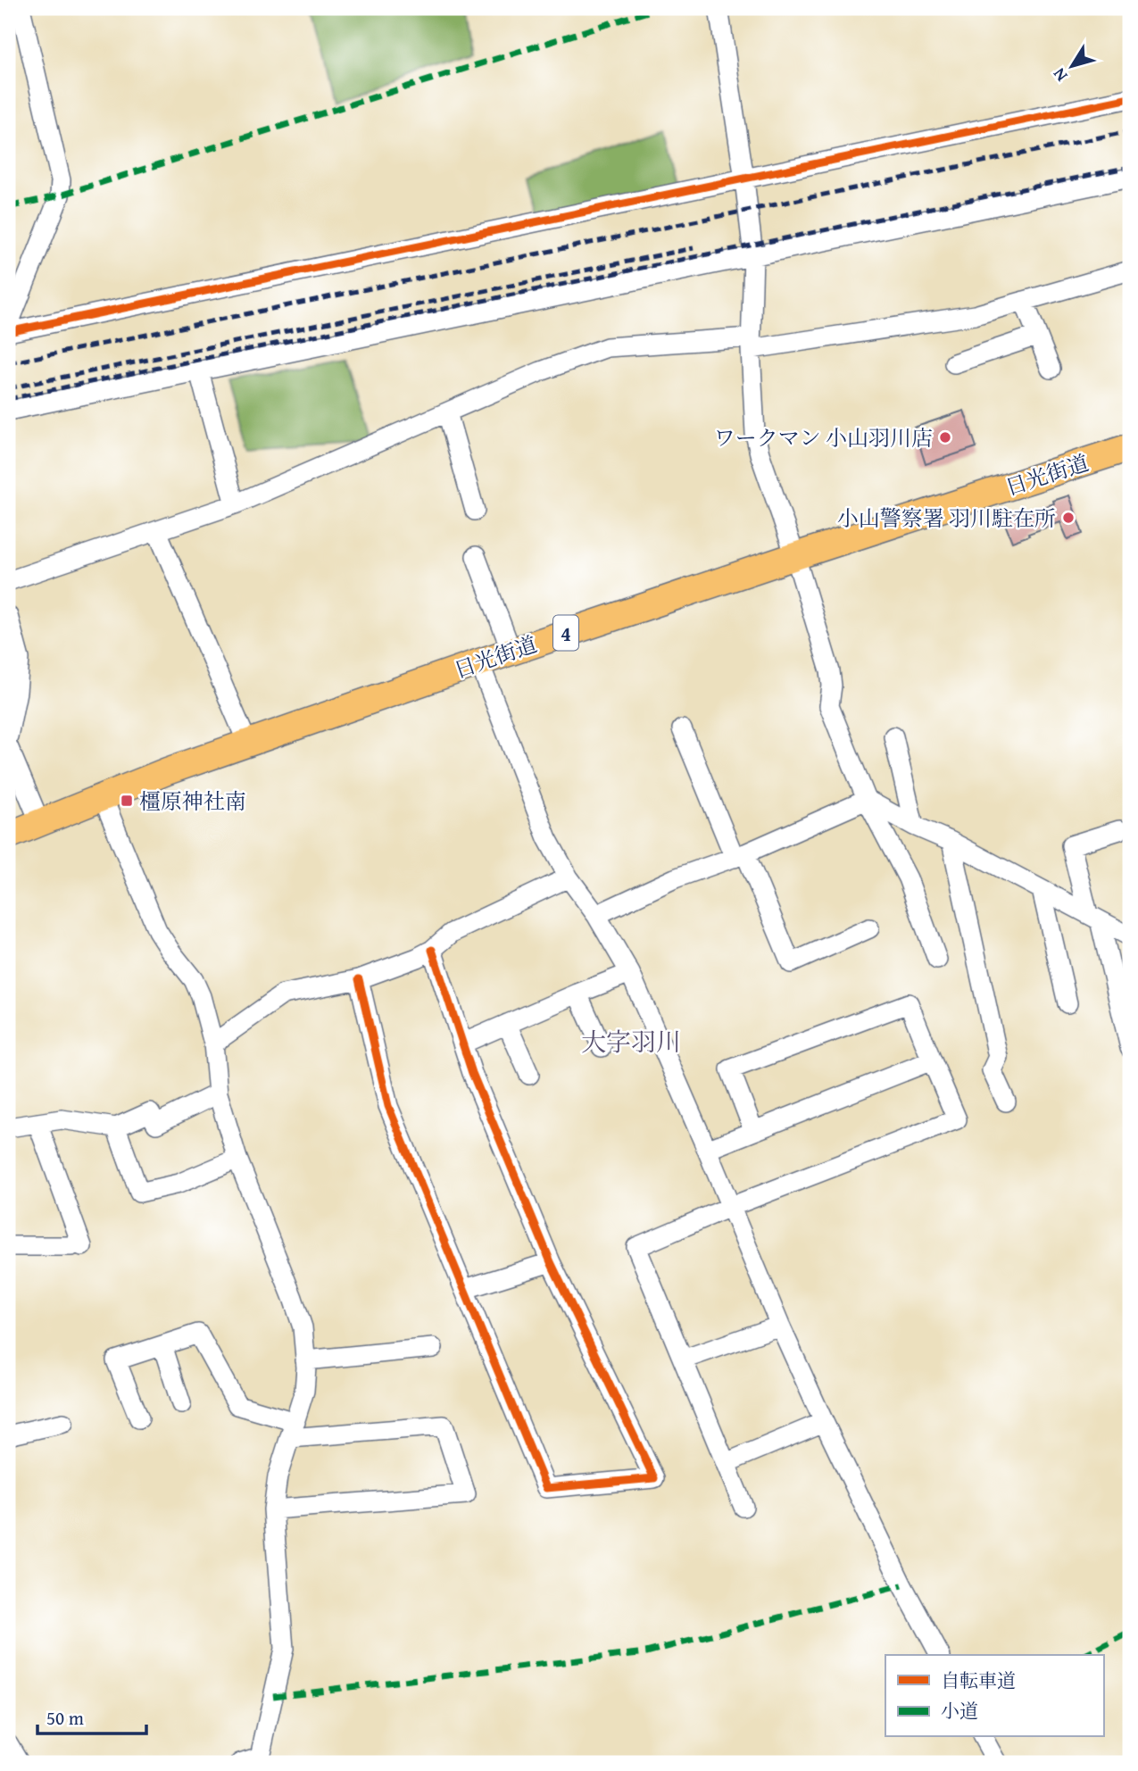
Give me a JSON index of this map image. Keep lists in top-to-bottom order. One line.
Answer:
{"streets":{"highway":["日光街道","4"]},"districts":["大字羽川"],"places":{"other":["ワークマン 小山羽川店","小山警察署 羽川駐在所"],"transit":["橿原神社南"]},"legend":["自転車道","小道"],"scale_bar":"50 m","north":"bottom left"}
